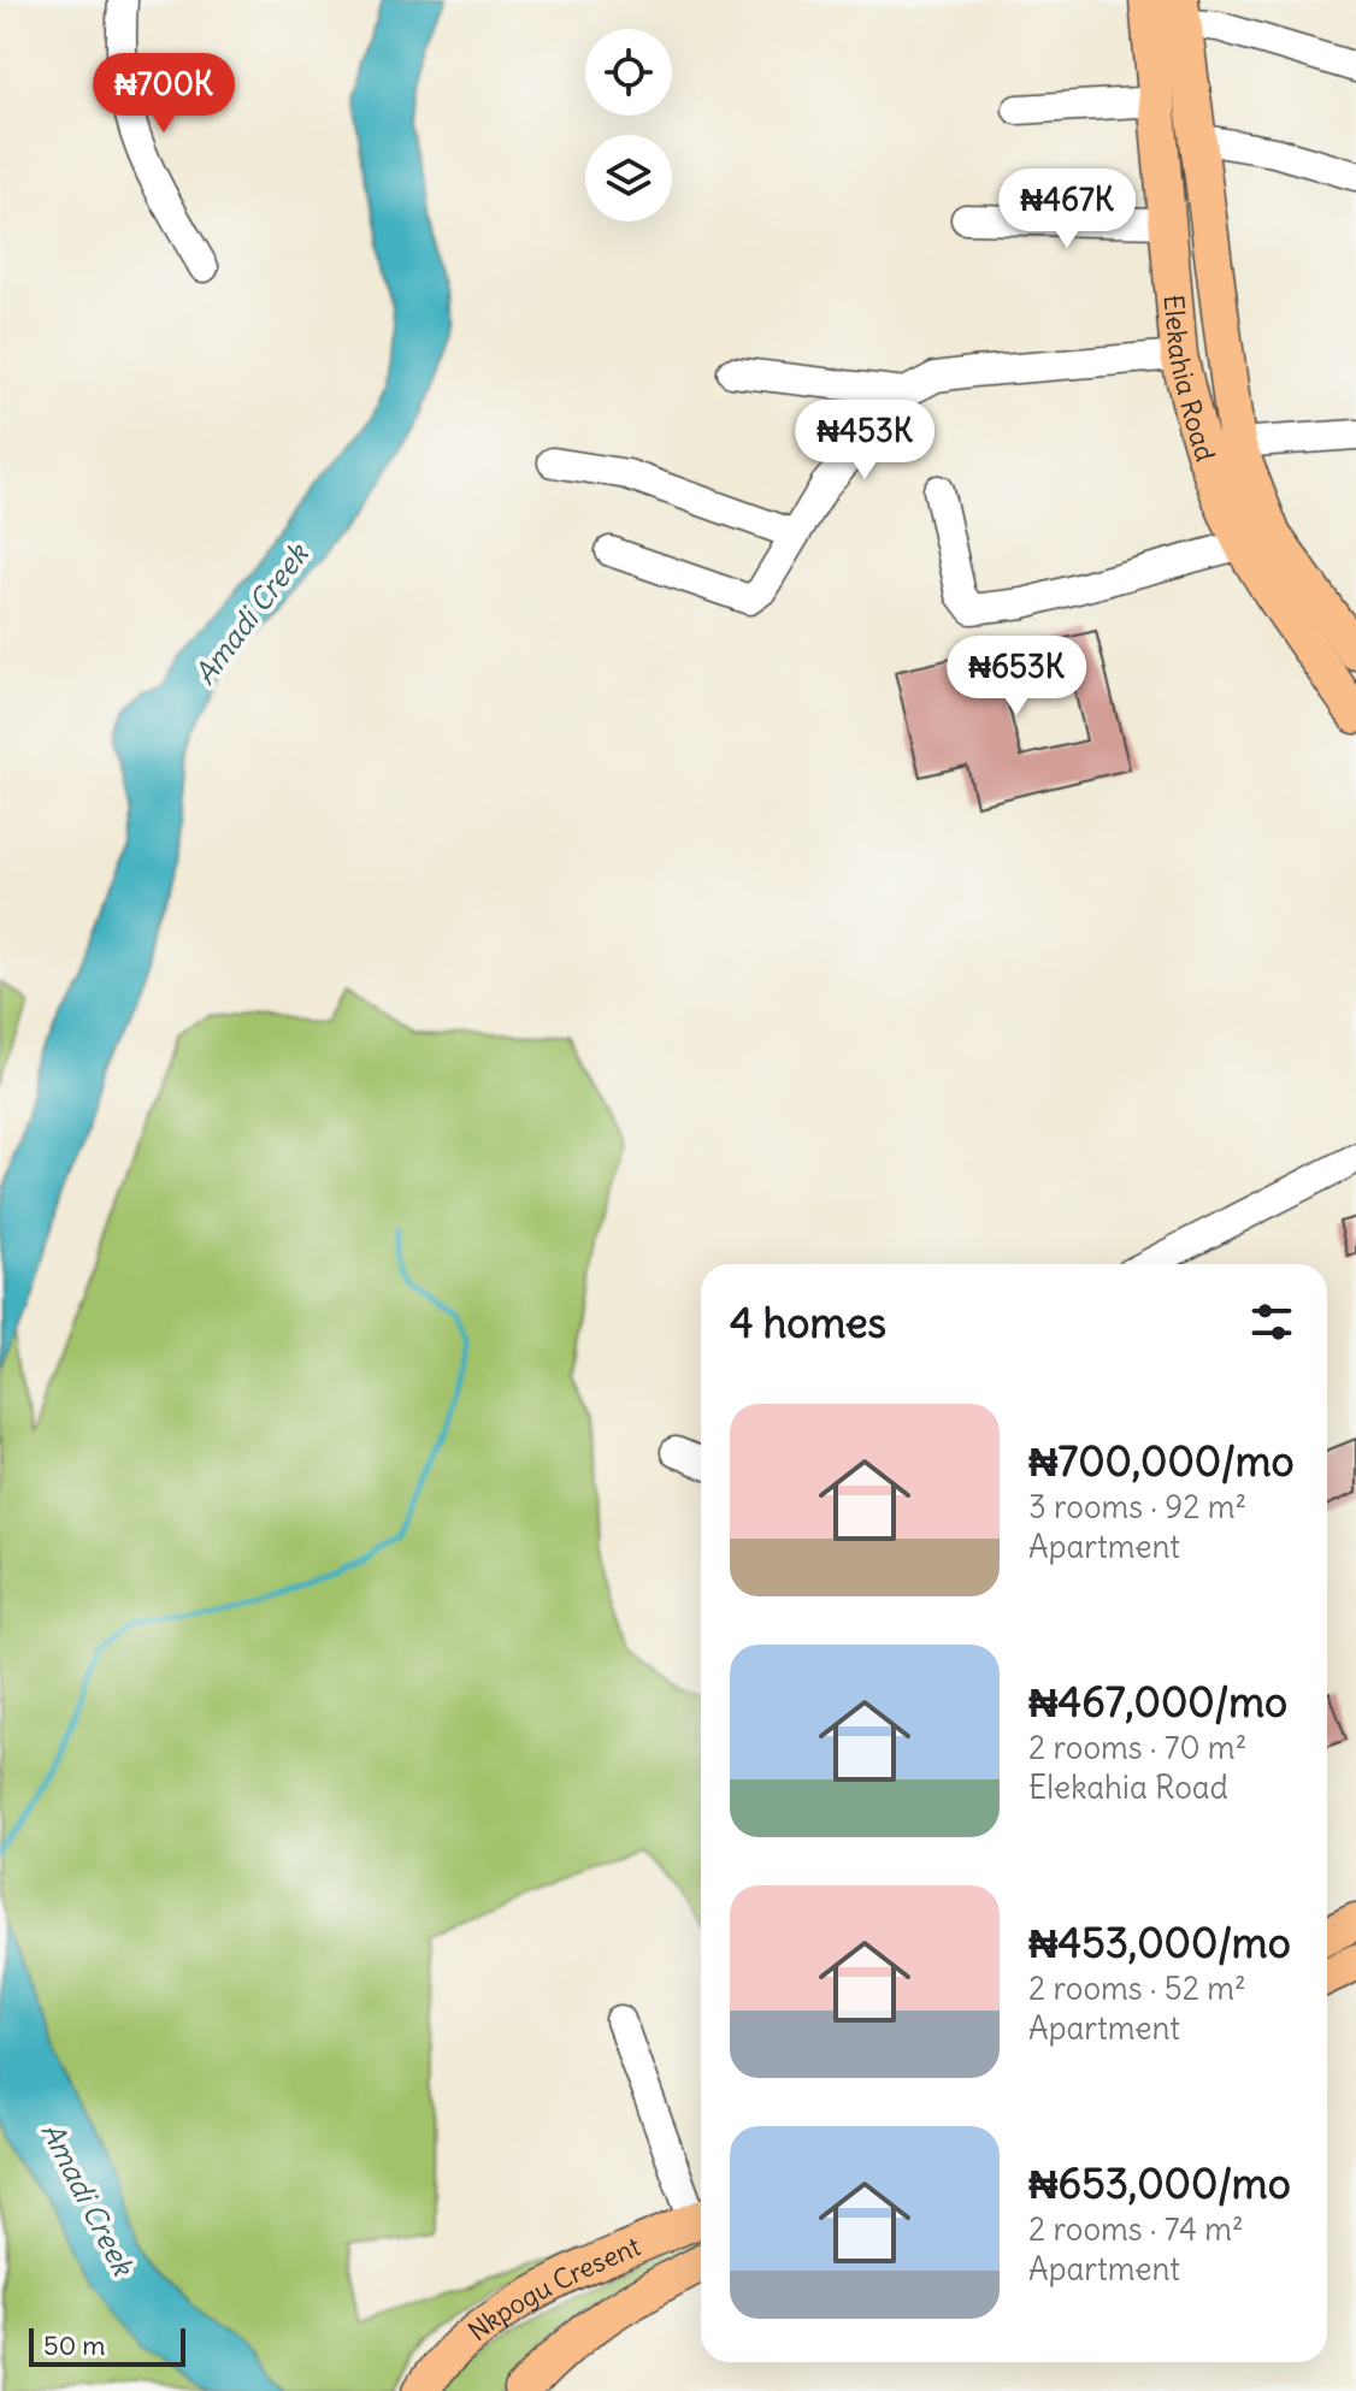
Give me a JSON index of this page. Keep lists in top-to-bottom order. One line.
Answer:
{"streets":{"main road":["Elekahia Road","Nkpogu Cresent"]},"water":["Amadi Creek"],"scale_bar":"50 m","page":{"price":["₦700K","₦467K","₦453K","₦653K"],"heading":"4 homes","list":[{"name":"₦700,000/mo","note":"3 rooms · 92 m² · Apartment"},{"name":"₦467,000/mo","note":"2 rooms · 70 m² · Elekahia Road"},{"name":"₦453,000/mo","note":"2 rooms · 52 m² · Apartment"},{"name":"₦653,000/mo","note":"2 rooms · 74 m² · Apartment"}],"scale":"50 m"}}
